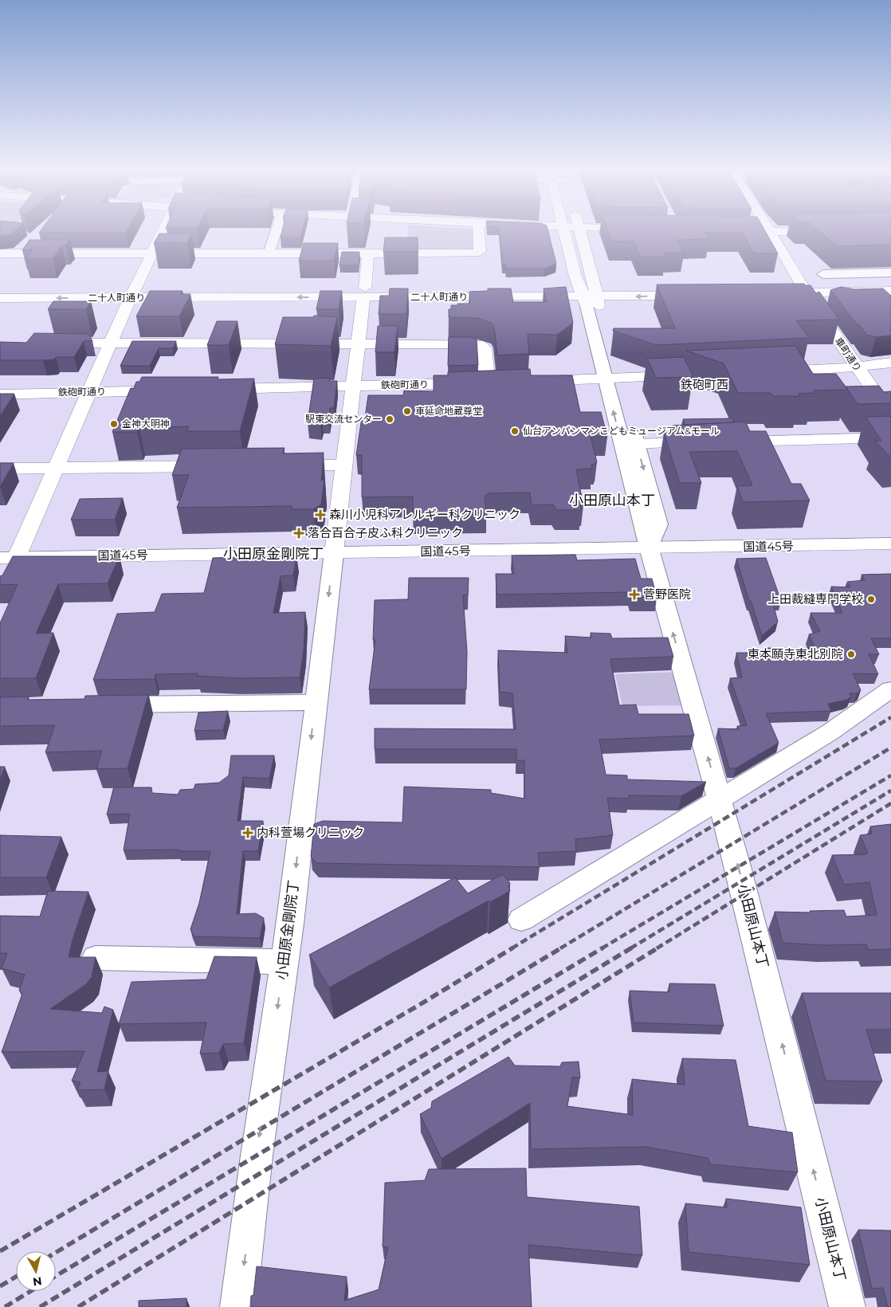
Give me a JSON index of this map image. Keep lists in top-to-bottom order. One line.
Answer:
{"streets":{"main road":["二十人町通り","車町通り","鉄砲町通り","国道45号"],"street":["小田原山本丁","小田原金剛院丁"]},"crossings":[["国道45号","小田原山本丁"],["国道45号","小田原金剛院丁"]],"one_way":["小田原山本丁","小田原金剛院丁"],"districts":["鉄砲町西","小田原山本丁","小田原金剛院丁"],"places":{"other":["車延命地蔵尊堂","駅東交流センター","金神大明神","仙台アンパンマンこどもミュージアム&モール","上田裁縫専門学校","東本願寺東北別院"],"health":["森川小児科アレルギー科クリニック","落合百合子皮ふ科クリニック","菅野医院","内科萱場クリニック"]},"north":"bottom"}
